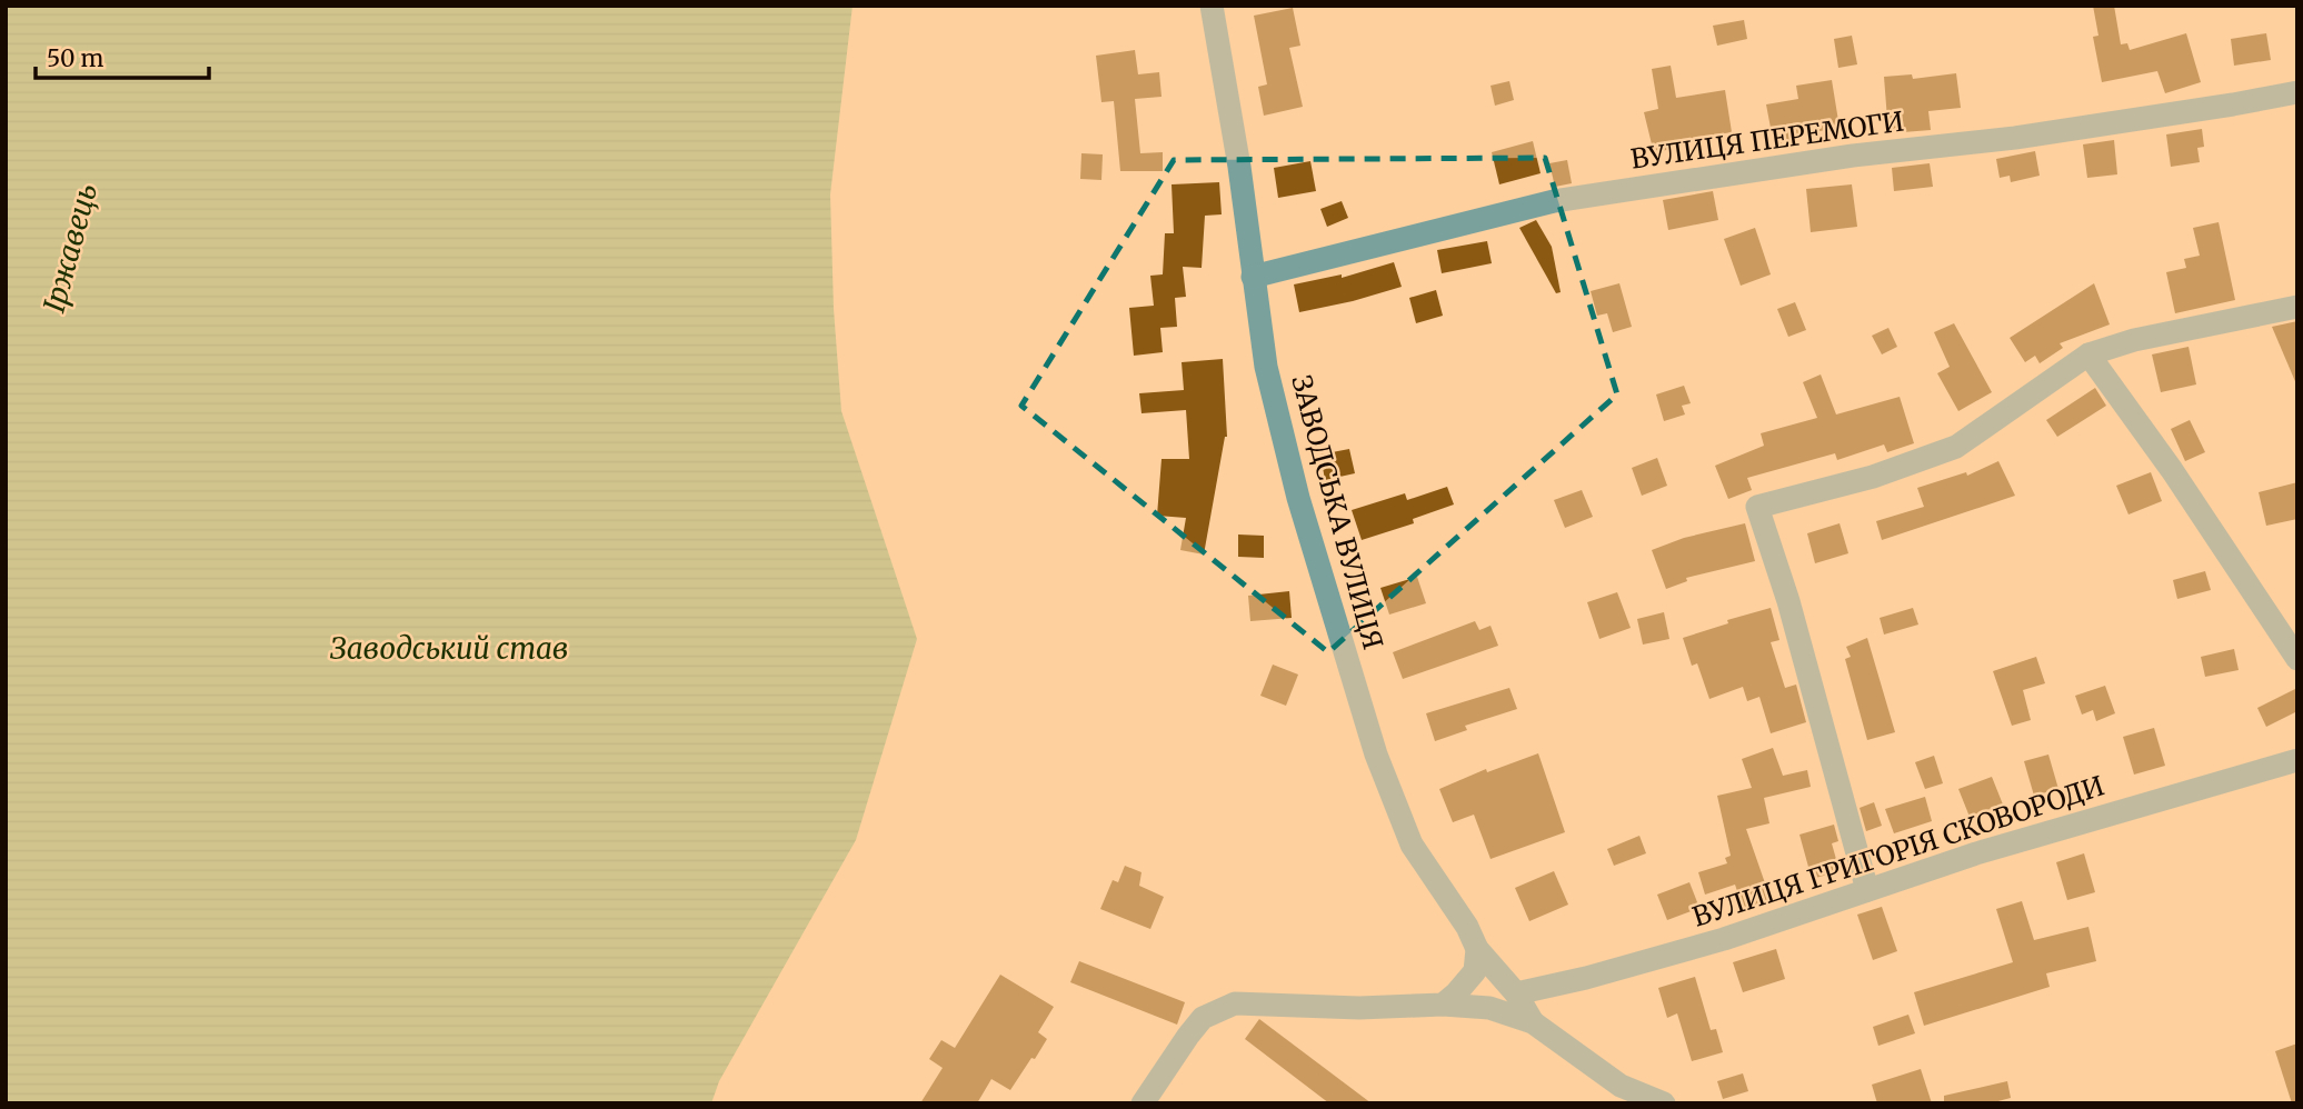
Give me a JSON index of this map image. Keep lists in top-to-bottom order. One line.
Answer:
{"streets":{"street":["ВУЛИЦЯ ПЕРЕМОГИ","ЗАВОДСЬКА ВУЛИЦЯ","ВУЛИЦЯ ГРИГОРІЯ СКОВОРОДИ"]},"crossings":[["ВУЛИЦЯ ПЕРЕМОГИ","ЗАВОДСЬКА ВУЛИЦЯ"],["ЗАВОДСЬКА ВУЛИЦЯ","ВУЛИЦЯ ГРИГОРІЯ СКОВОРОДИ"]],"water":["Іржавець","Заводський став"],"scale_bar":"50 m"}
